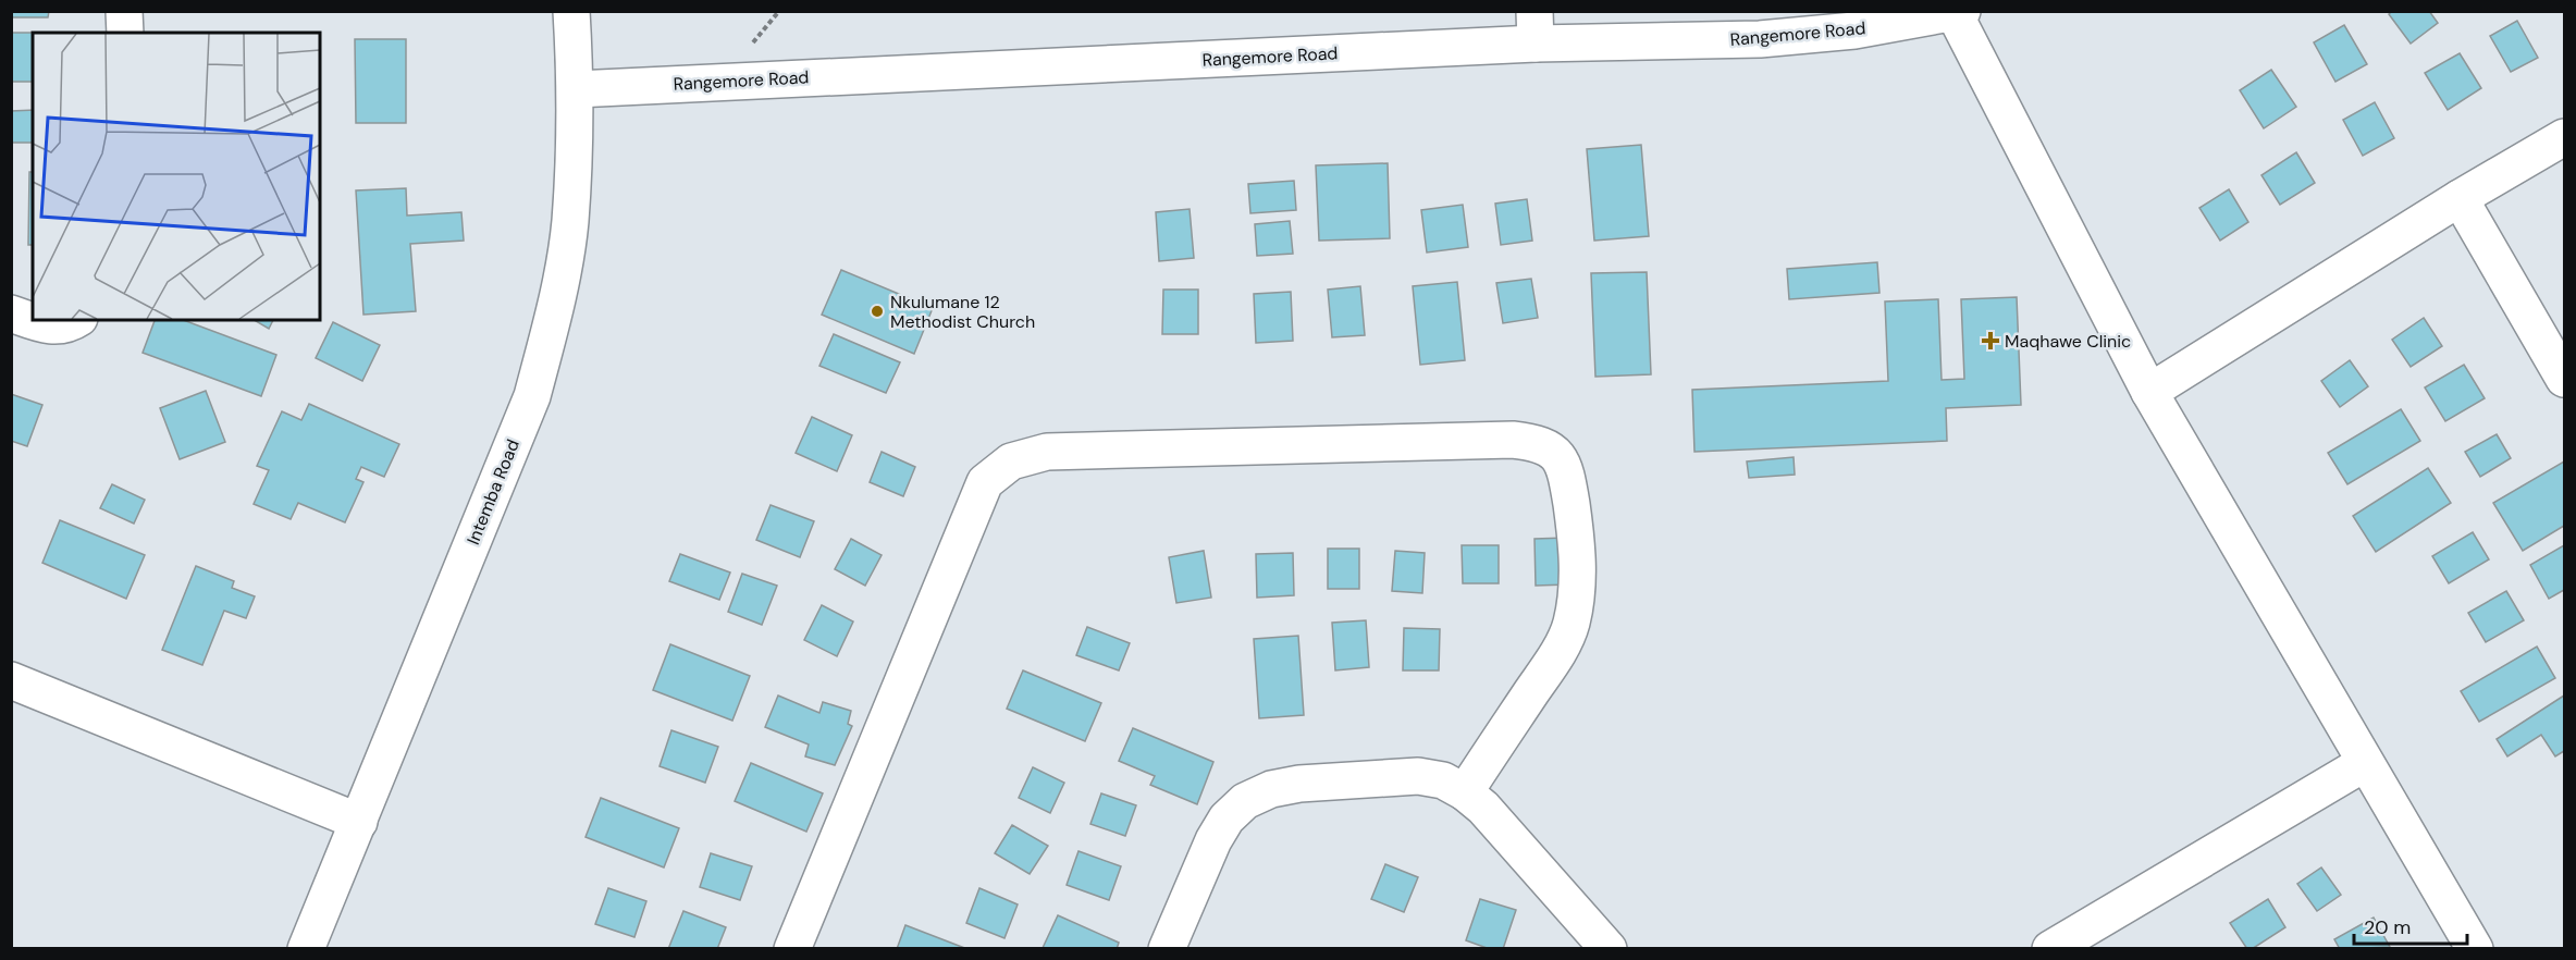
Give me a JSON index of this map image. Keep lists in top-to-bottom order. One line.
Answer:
{"streets":{"street":["Rangemore Road","Intemba Road"]},"crossings":[["Rangemore Road","Intemba Road"]],"places":{"other":["Nkulumane 12 Methodist Church"],"health":["Maqhawe Clinic"]},"scale_bar":"20 m"}
